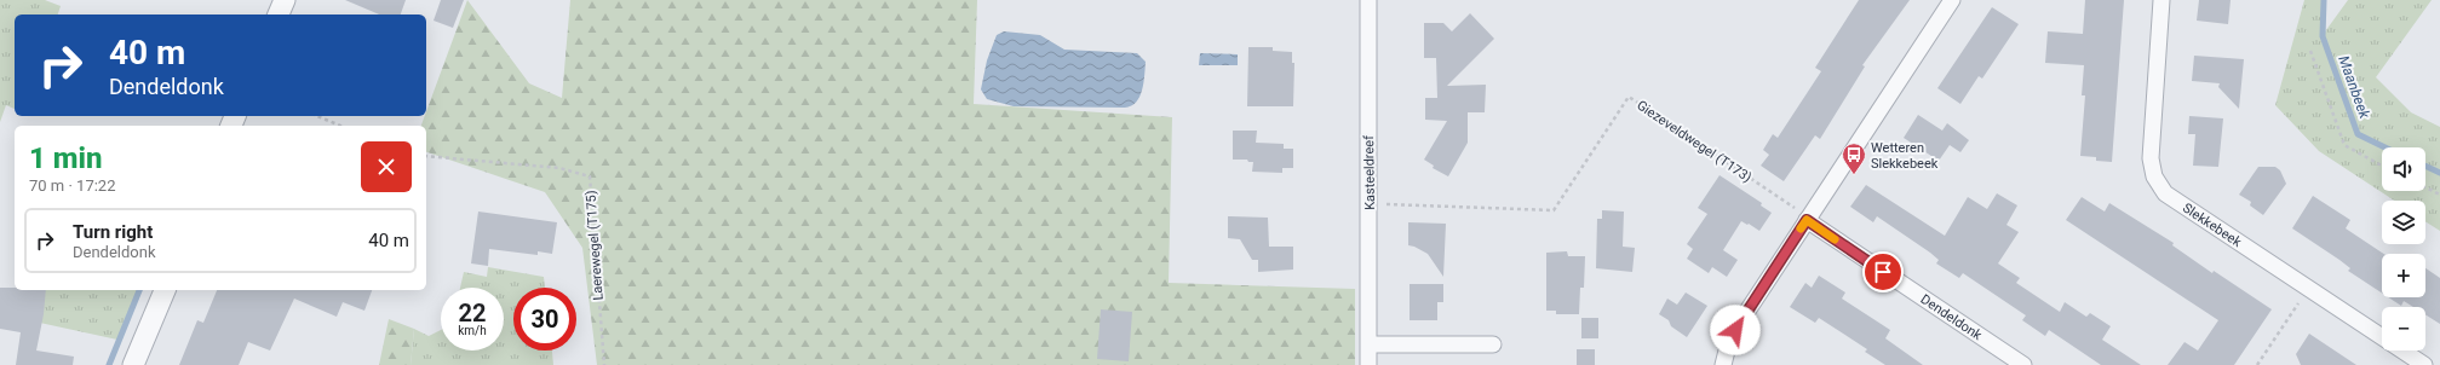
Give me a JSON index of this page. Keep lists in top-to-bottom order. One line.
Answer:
{"streets":{"street":["Kasteeldreef","Slekkebeek","Dendeldonk"],"path":["Giezeveldwegel (T173)","Laerewegel (T175)"]},"crossings":[["Giezeveldwegel (T173)","Kasteeldreef"],["Giezeveldwegel (T173)","Dendeldonk"]],"water":["Maanbeek"],"places":{"bus stop":["Wetteren Slekkebeek"]},"page":{"turn":["40 m","Dendeldonk"],"heading":["1 min","70 m · 17:22"],"map_buttons":["+","−"],"list":[{"name":"Turn right","note":"Dendeldonk","value":"40 m"}],"speed":"22 km/h","limit":"30"}}
